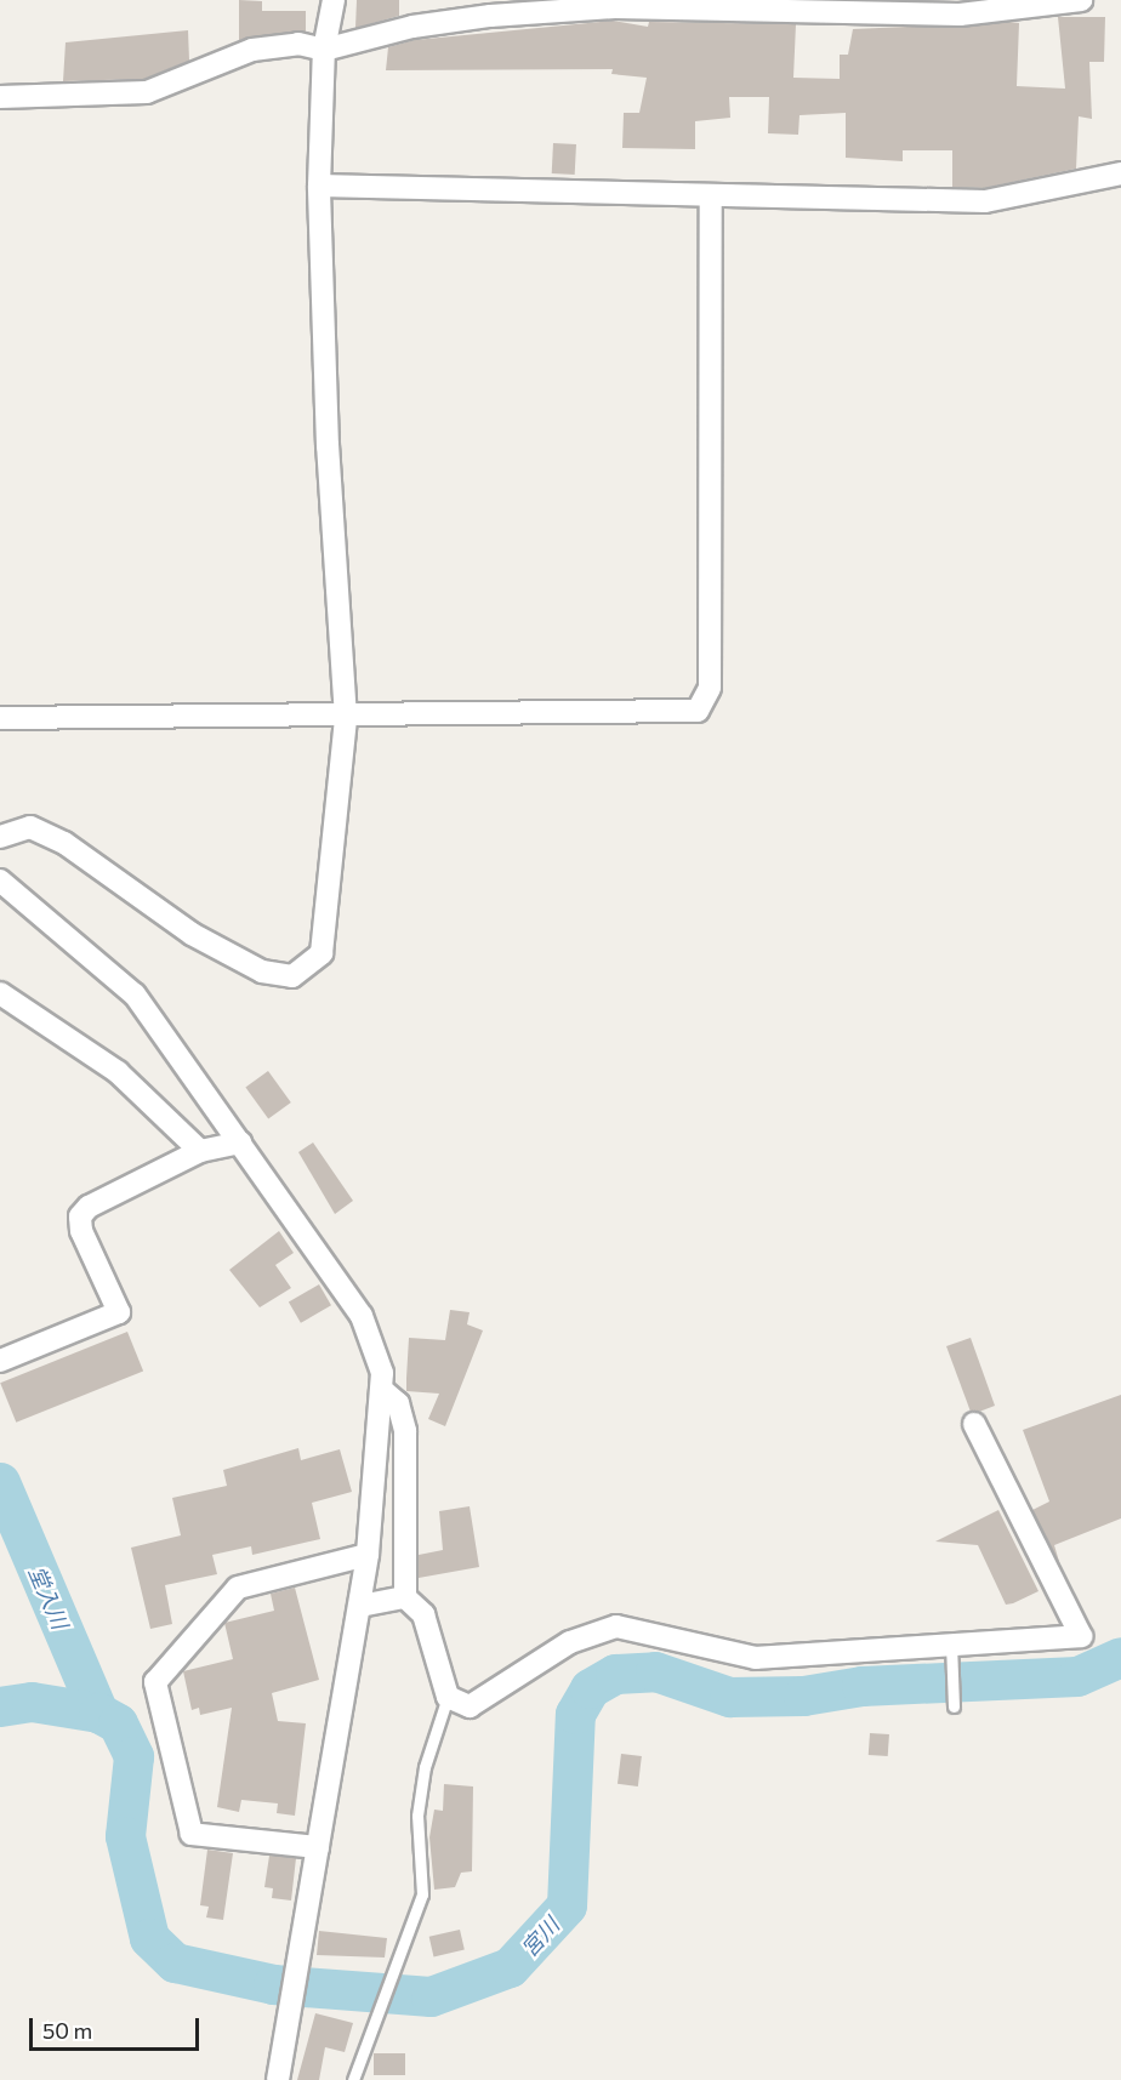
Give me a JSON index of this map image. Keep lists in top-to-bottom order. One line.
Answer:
{"water":["堂入川","宮川"],"scale_bar":"50 m"}
